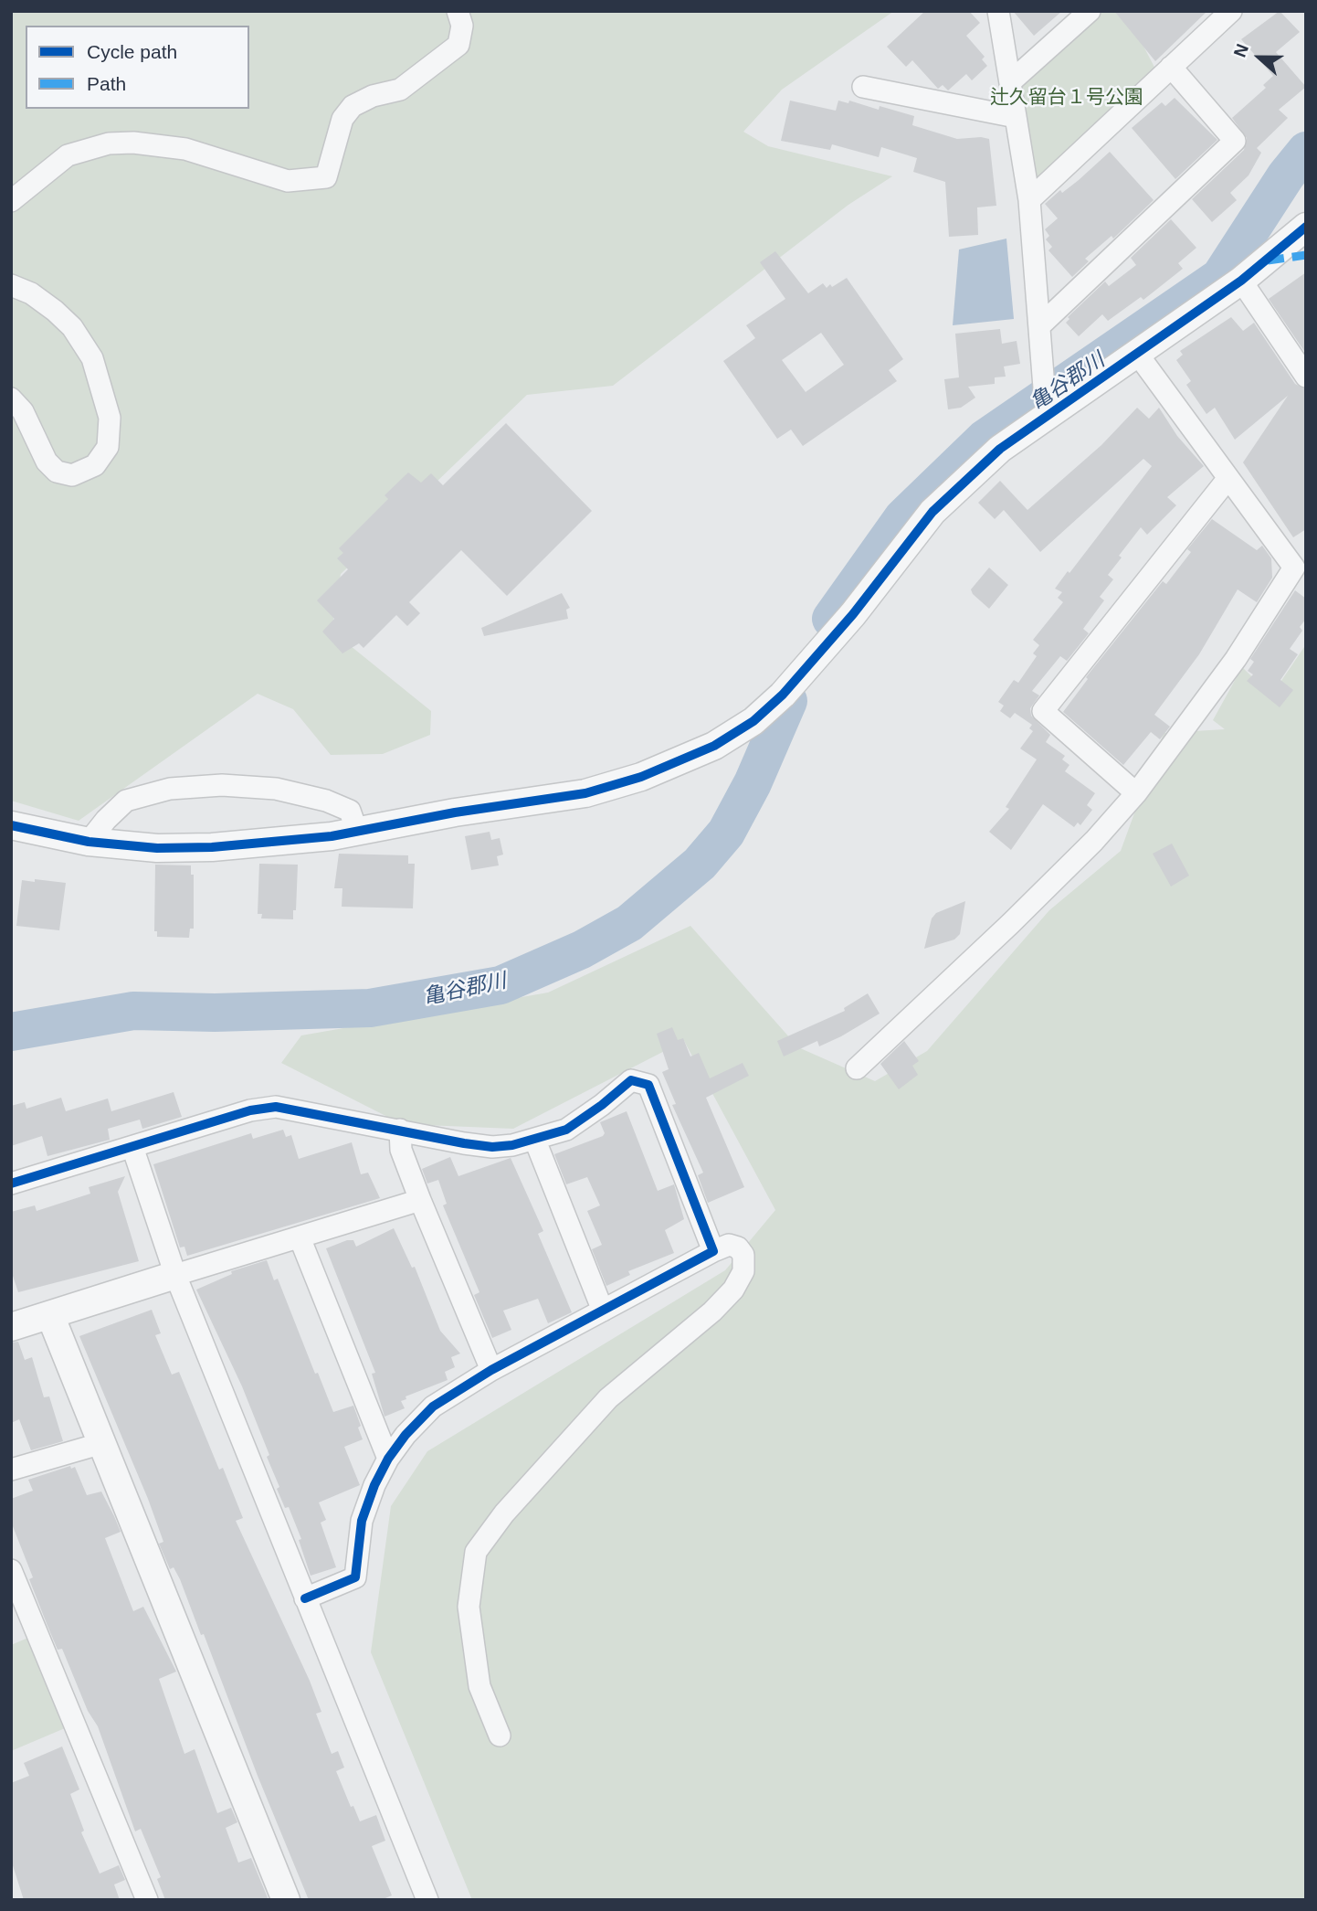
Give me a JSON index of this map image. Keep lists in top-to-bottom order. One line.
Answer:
{"water":["亀谷郡川"],"parks":["辻久留台１号公園"],"legend":["Cycle path","Path"],"north":"left"}
